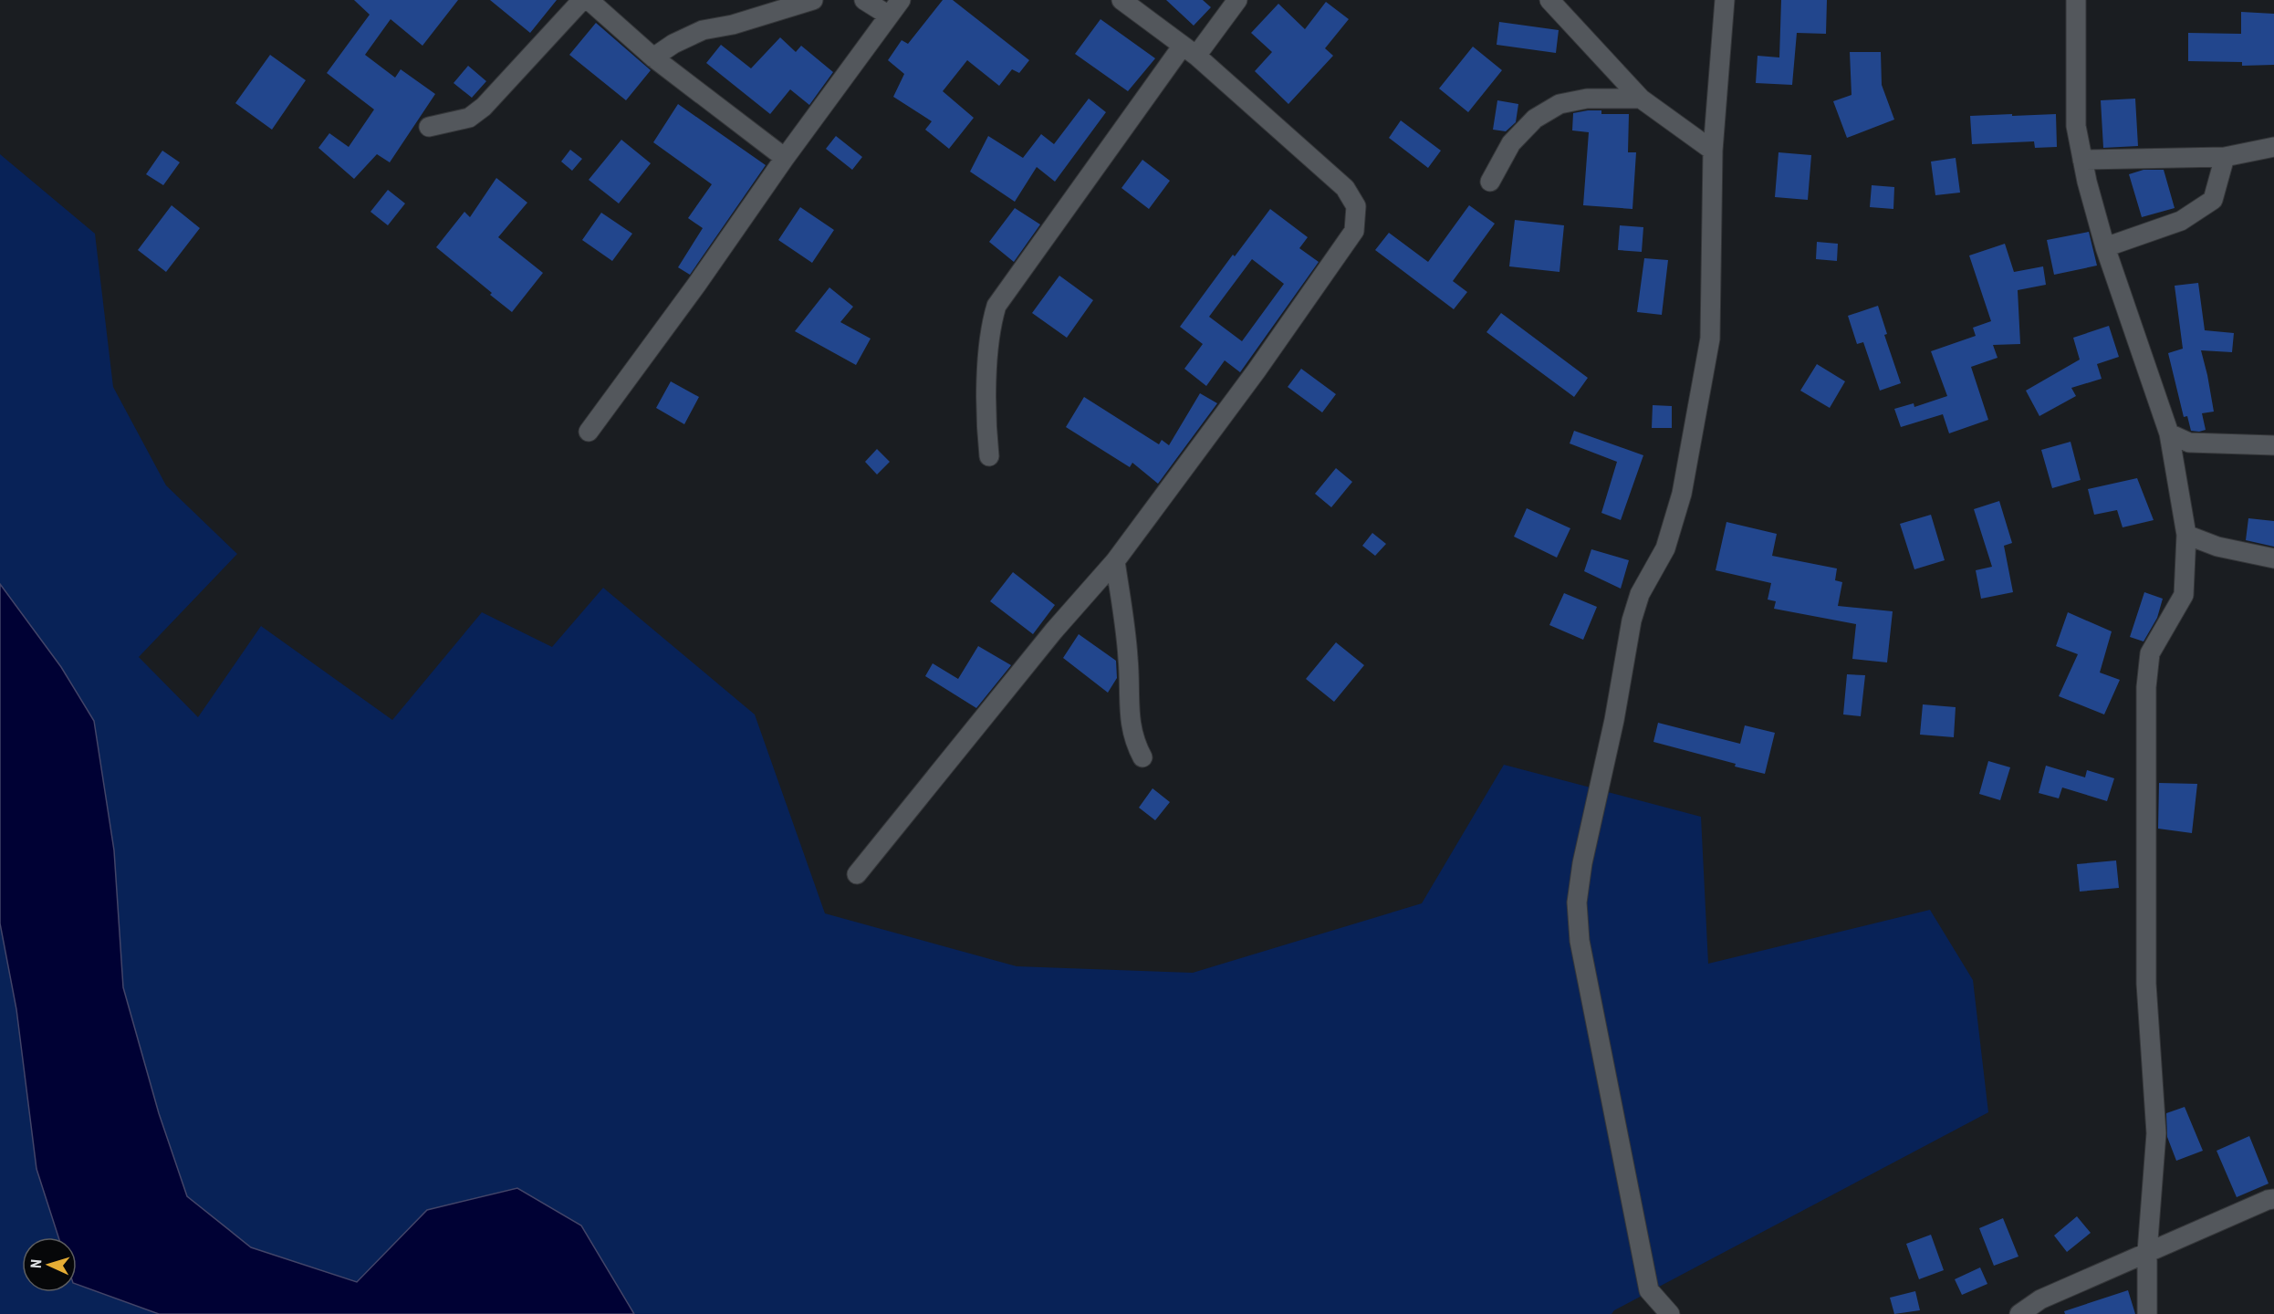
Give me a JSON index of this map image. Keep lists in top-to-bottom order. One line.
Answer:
{"north":"left"}
